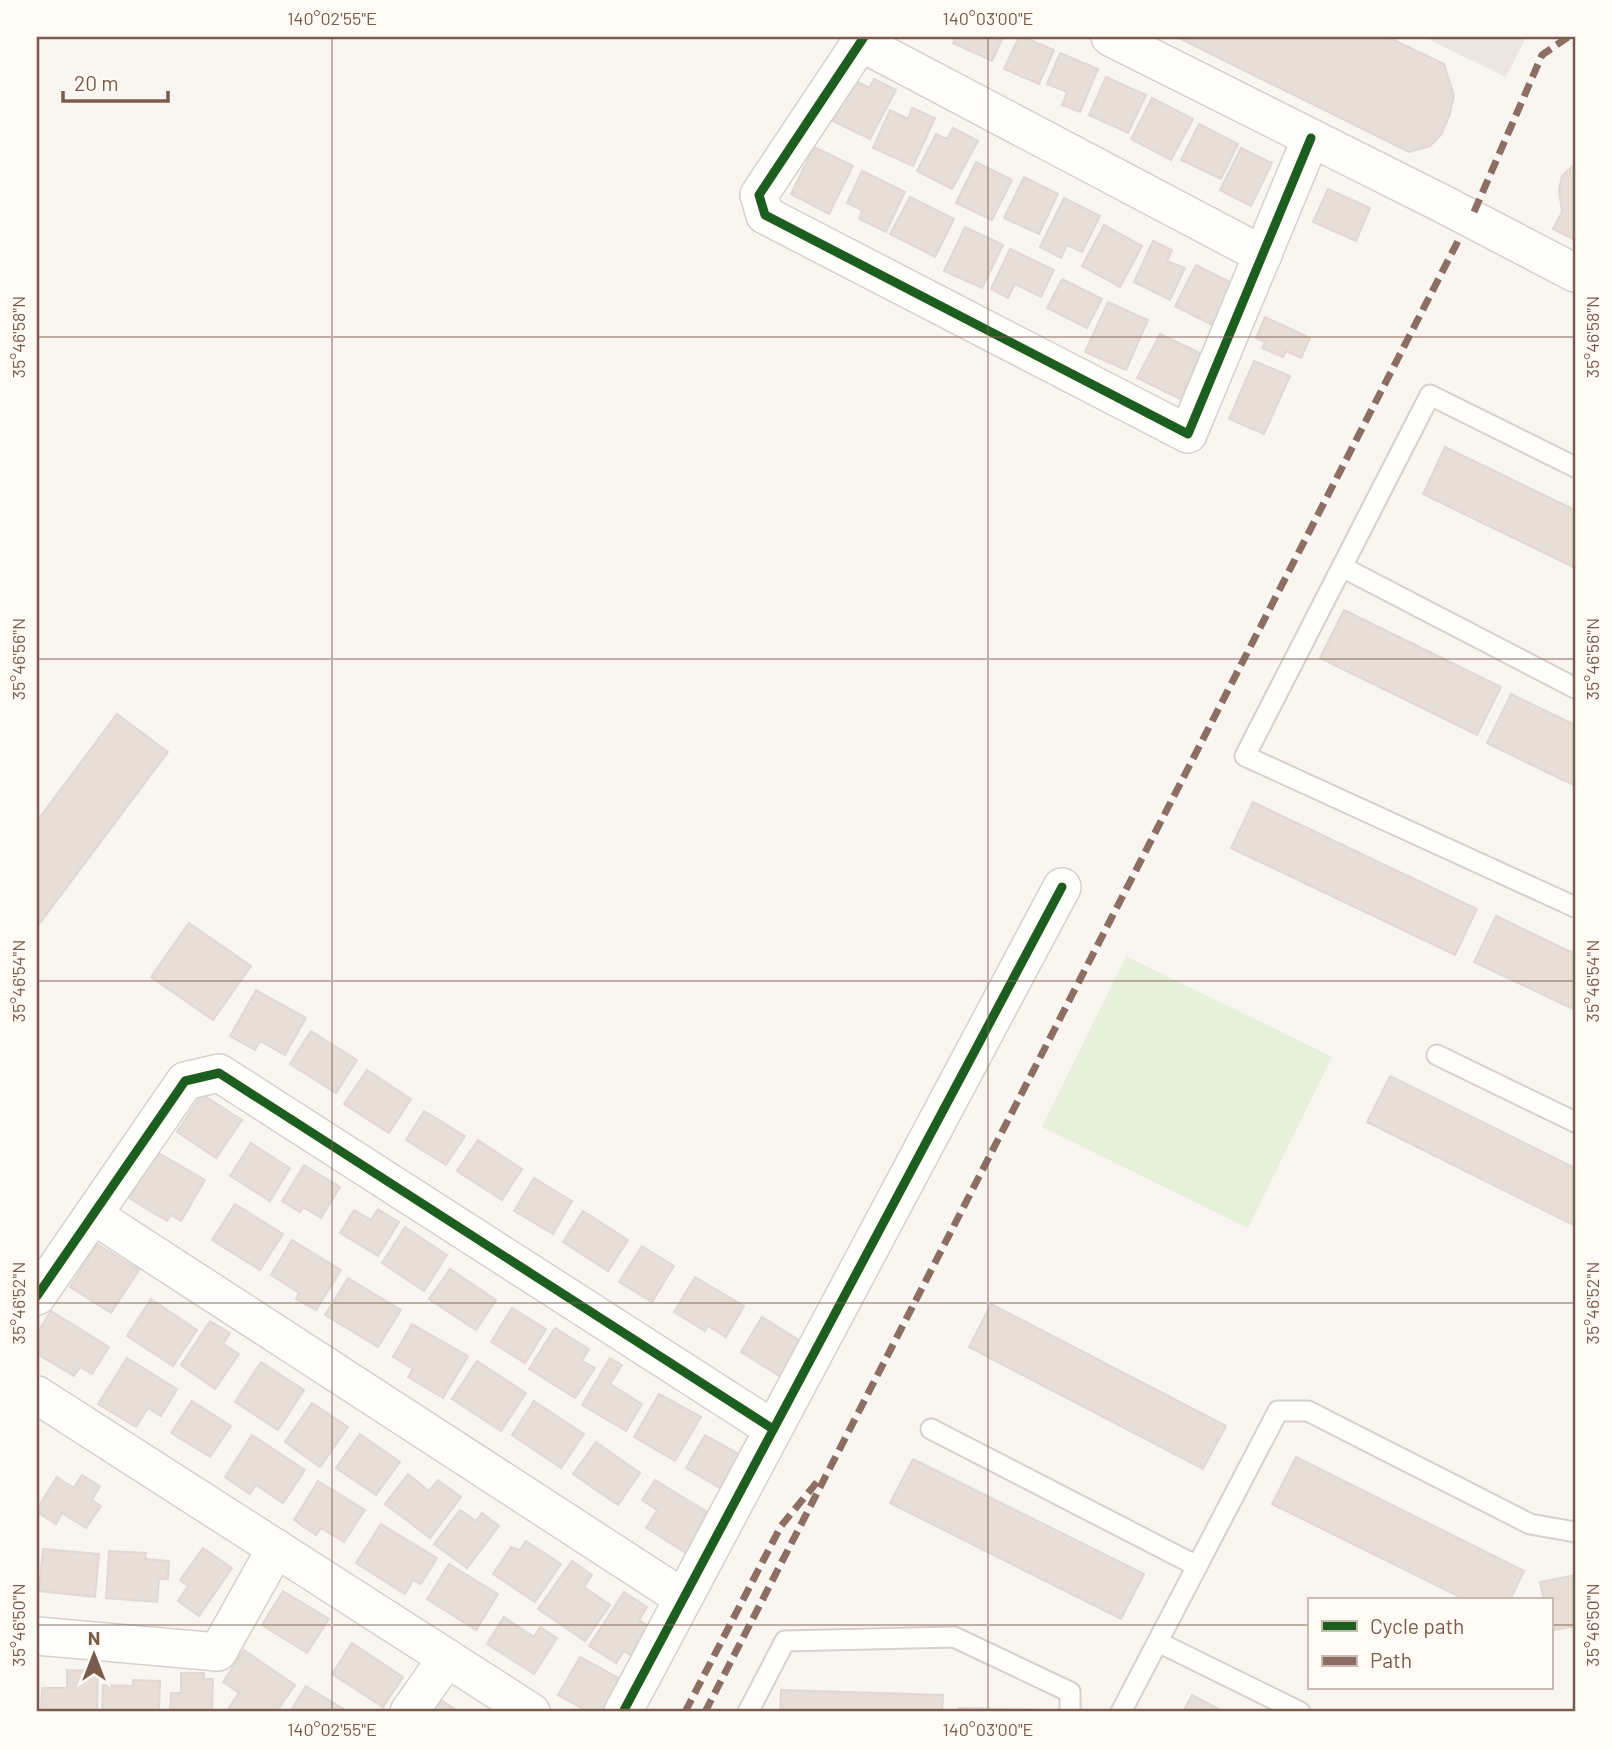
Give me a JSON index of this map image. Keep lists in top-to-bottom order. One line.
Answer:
{"legend":["Cycle path","Path"],"scale_bar":"20 m","north":"top","coordinates":["140°02'55\"E","140°03'00\"E","35°46'58\"N","35°46'56\"N","35°46'54\"N","35°46'52\"N","35°46'50\"N"]}
